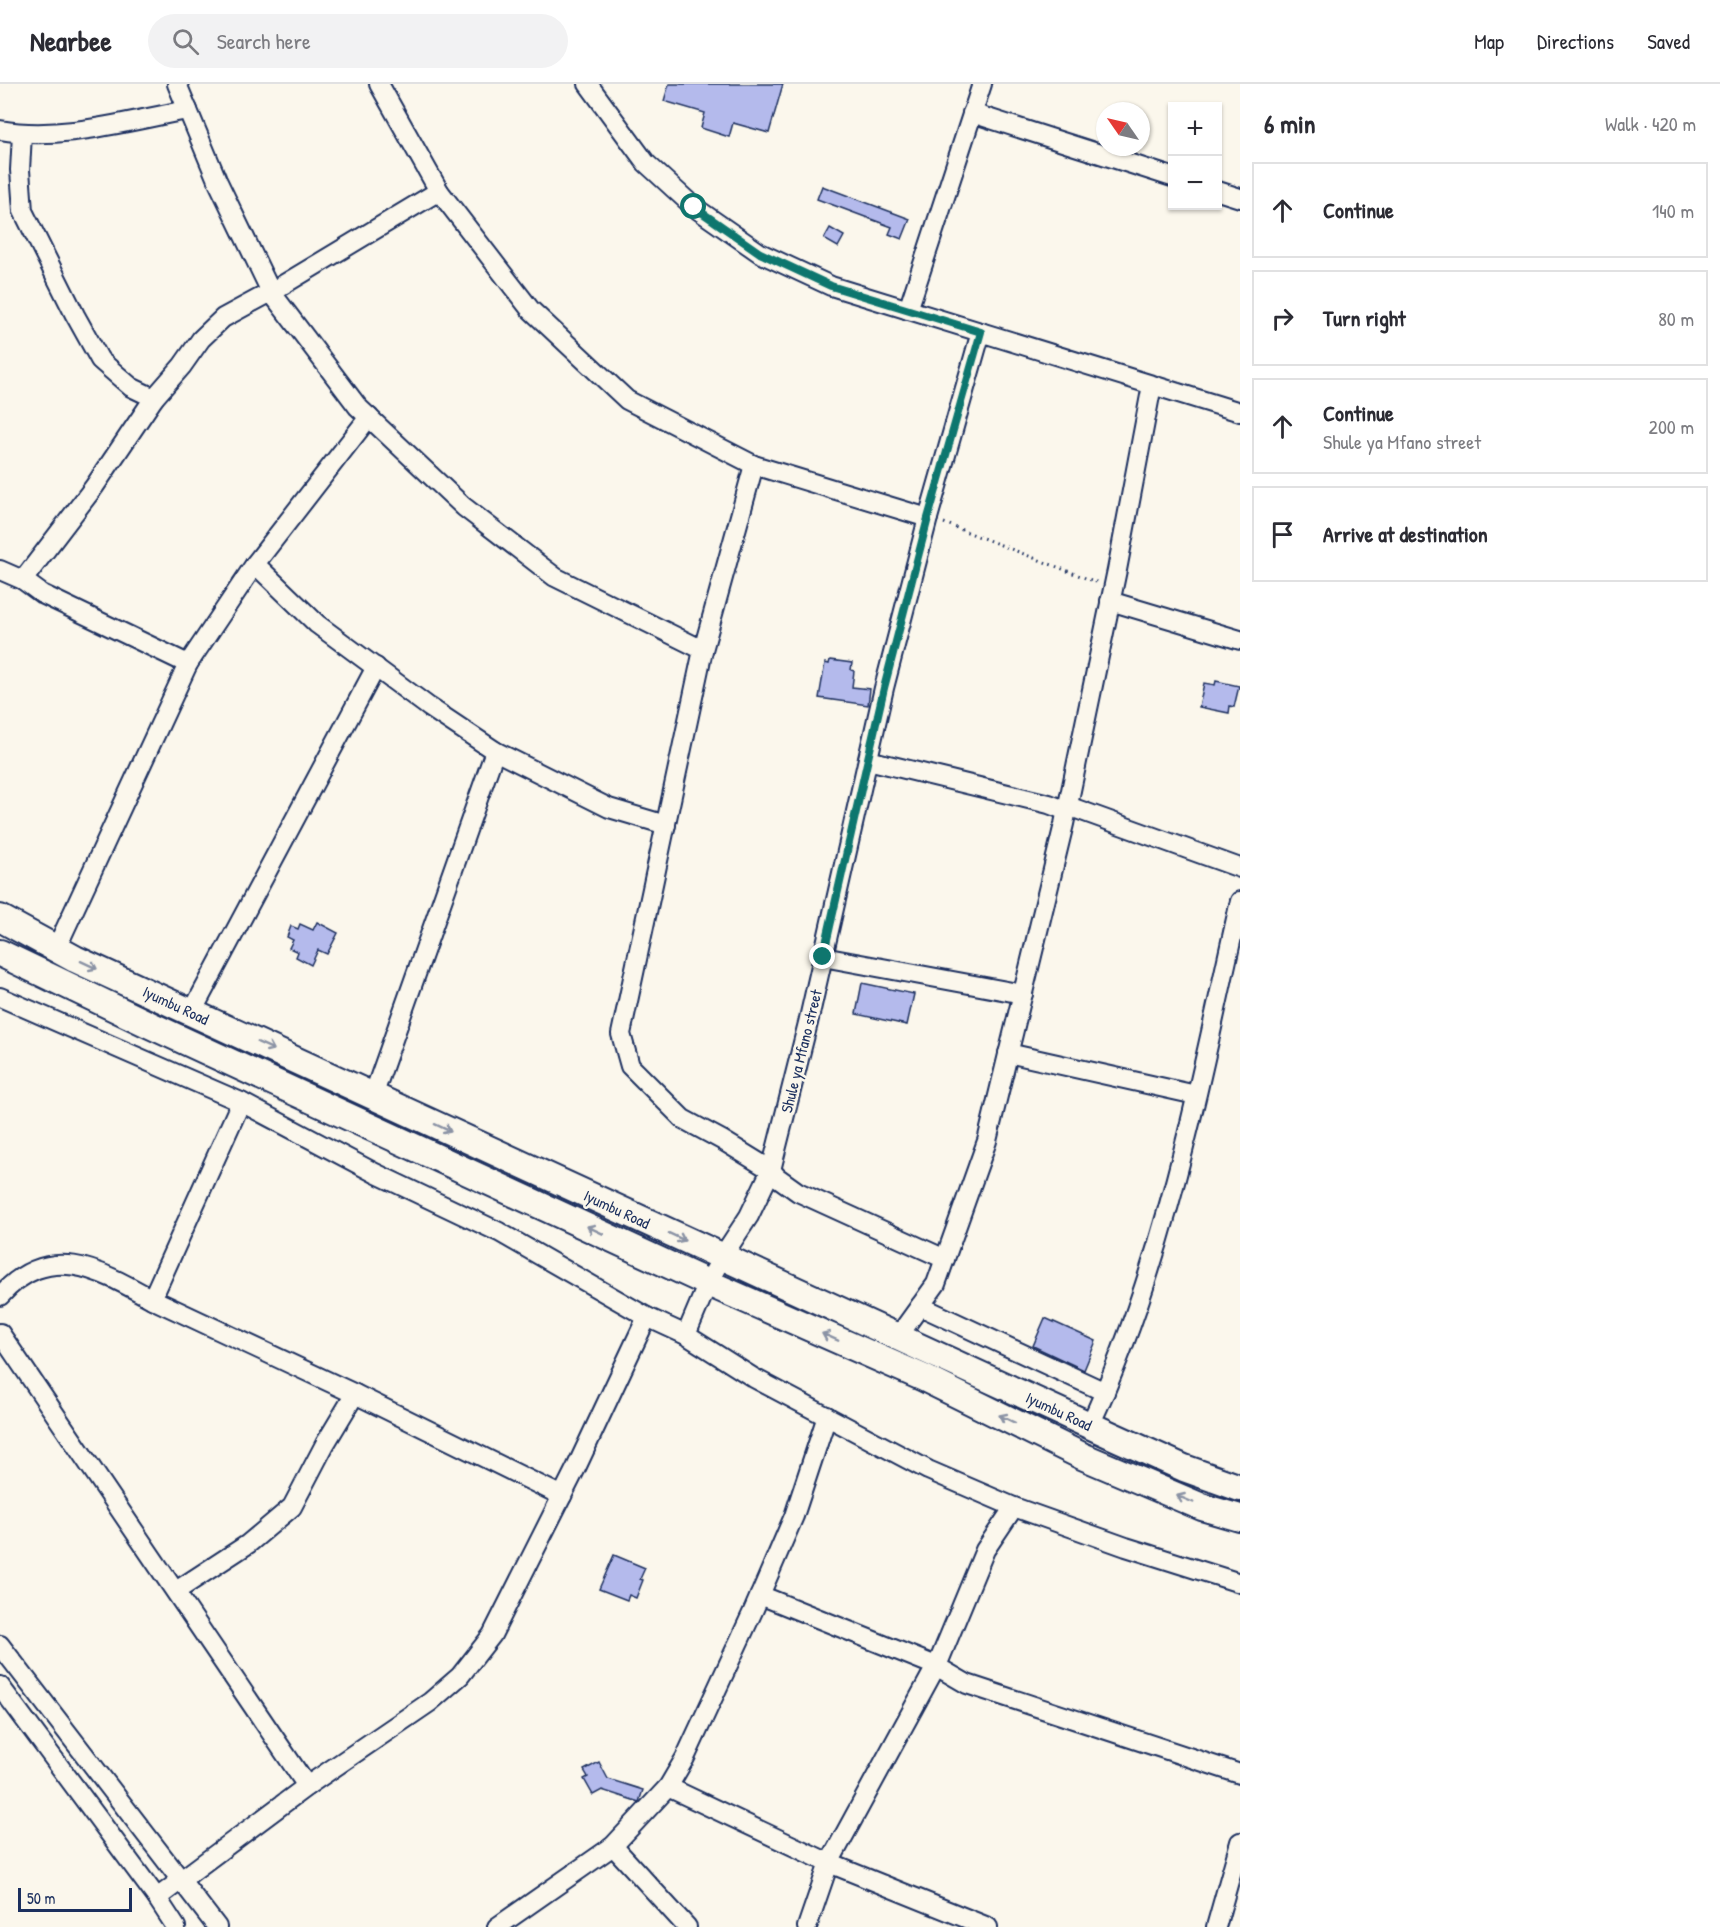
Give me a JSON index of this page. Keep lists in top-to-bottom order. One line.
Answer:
{"streets":{"main road":["Iyumbu Road"],"street":["Shule ya Mfano street"]},"crossings":[["Iyumbu Road","Shule ya Mfano street"]],"scale_bar":"50 m","north":"top left","page":{"header":"Nearbee","search":"Search here","nav":["Map","Directions","Saved"],"heading":["6 min","Walk · 420 m"],"map_buttons":["+","−"],"list":[["Continue","140 m"],["Turn right","80 m"],["Continue","Shule ya Mfano street","200 m"],"Arrive at destination"],"scale":"50 m"}}
